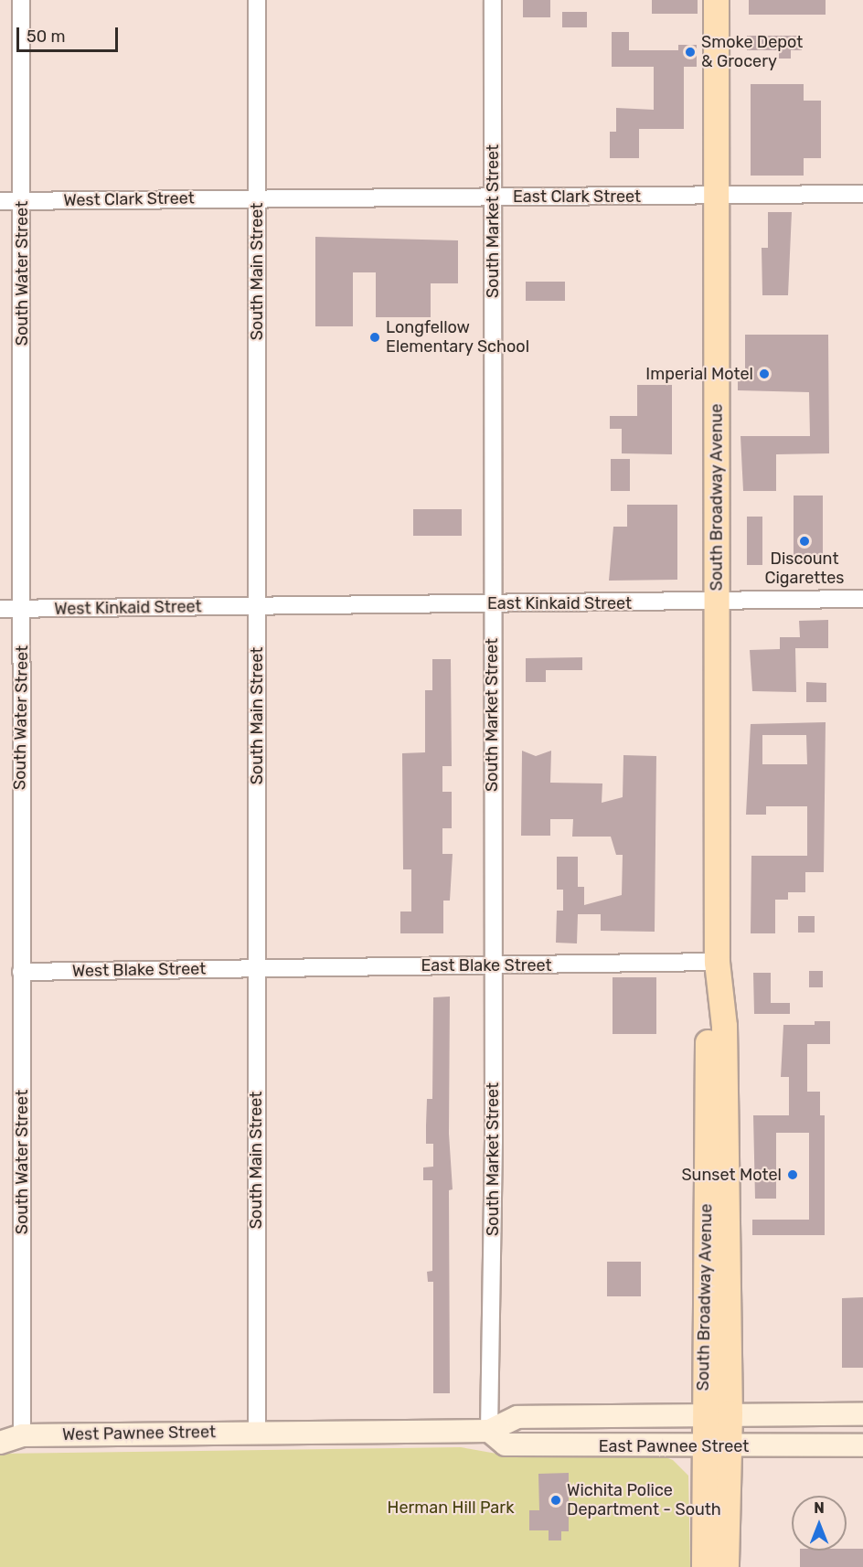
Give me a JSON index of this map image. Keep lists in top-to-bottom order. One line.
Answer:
{"streets":{"main road":["South Broadway Avenue","West Pawnee Street","East Pawnee Street"],"street":["East Clark Street","West Clark Street","South Market Street","South Main Street","South Water Street","East Kinkaid Street","West Kinkaid Street","East Blake Street","West Blake Street"]},"crossings":[["East Clark Street","West Clark Street"],["East Clark Street","South Market Street"],["East Clark Street","South Main Street"],["East Clark Street","South Broadway Avenue"],["West Clark Street","South Main Street"],["West Clark Street","South Water Street"],["South Market Street","East Kinkaid Street"],["South Market Street","East Blake Street"],["South Market Street","East Pawnee Street"],["South Main Street","East Kinkaid Street"],["South Main Street","West Kinkaid Street"],["South Main Street","East Blake Street"],["South Main Street","West Blake Street"],["South Main Street","West Pawnee Street"],["South Main Street","East Pawnee Street"],["South Water Street","West Kinkaid Street"],["South Water Street","West Blake Street"],["South Water Street","West Pawnee Street"],["South Broadway Avenue","East Kinkaid Street"],["South Broadway Avenue","East Blake Street"],["South Broadway Avenue","East Pawnee Street"],["East Kinkaid Street","West Kinkaid Street"],["East Blake Street","West Blake Street"],["West Pawnee Street","East Pawnee Street"]],"parks":["Herman Hill Park"],"places":["Smoke Depot & Grocery","Longfellow Elementary School","Imperial Motel","Discount Cigarettes","Sunset Motel","Wichita Police Department - South"],"scale_bar":"50 m","north":"top"}
